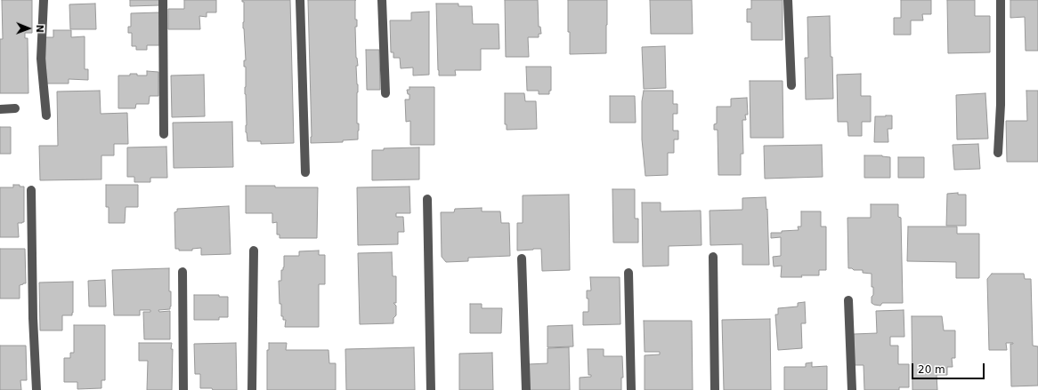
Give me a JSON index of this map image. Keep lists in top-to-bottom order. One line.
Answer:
{"scale_bar":"20 m","north":"right"}
